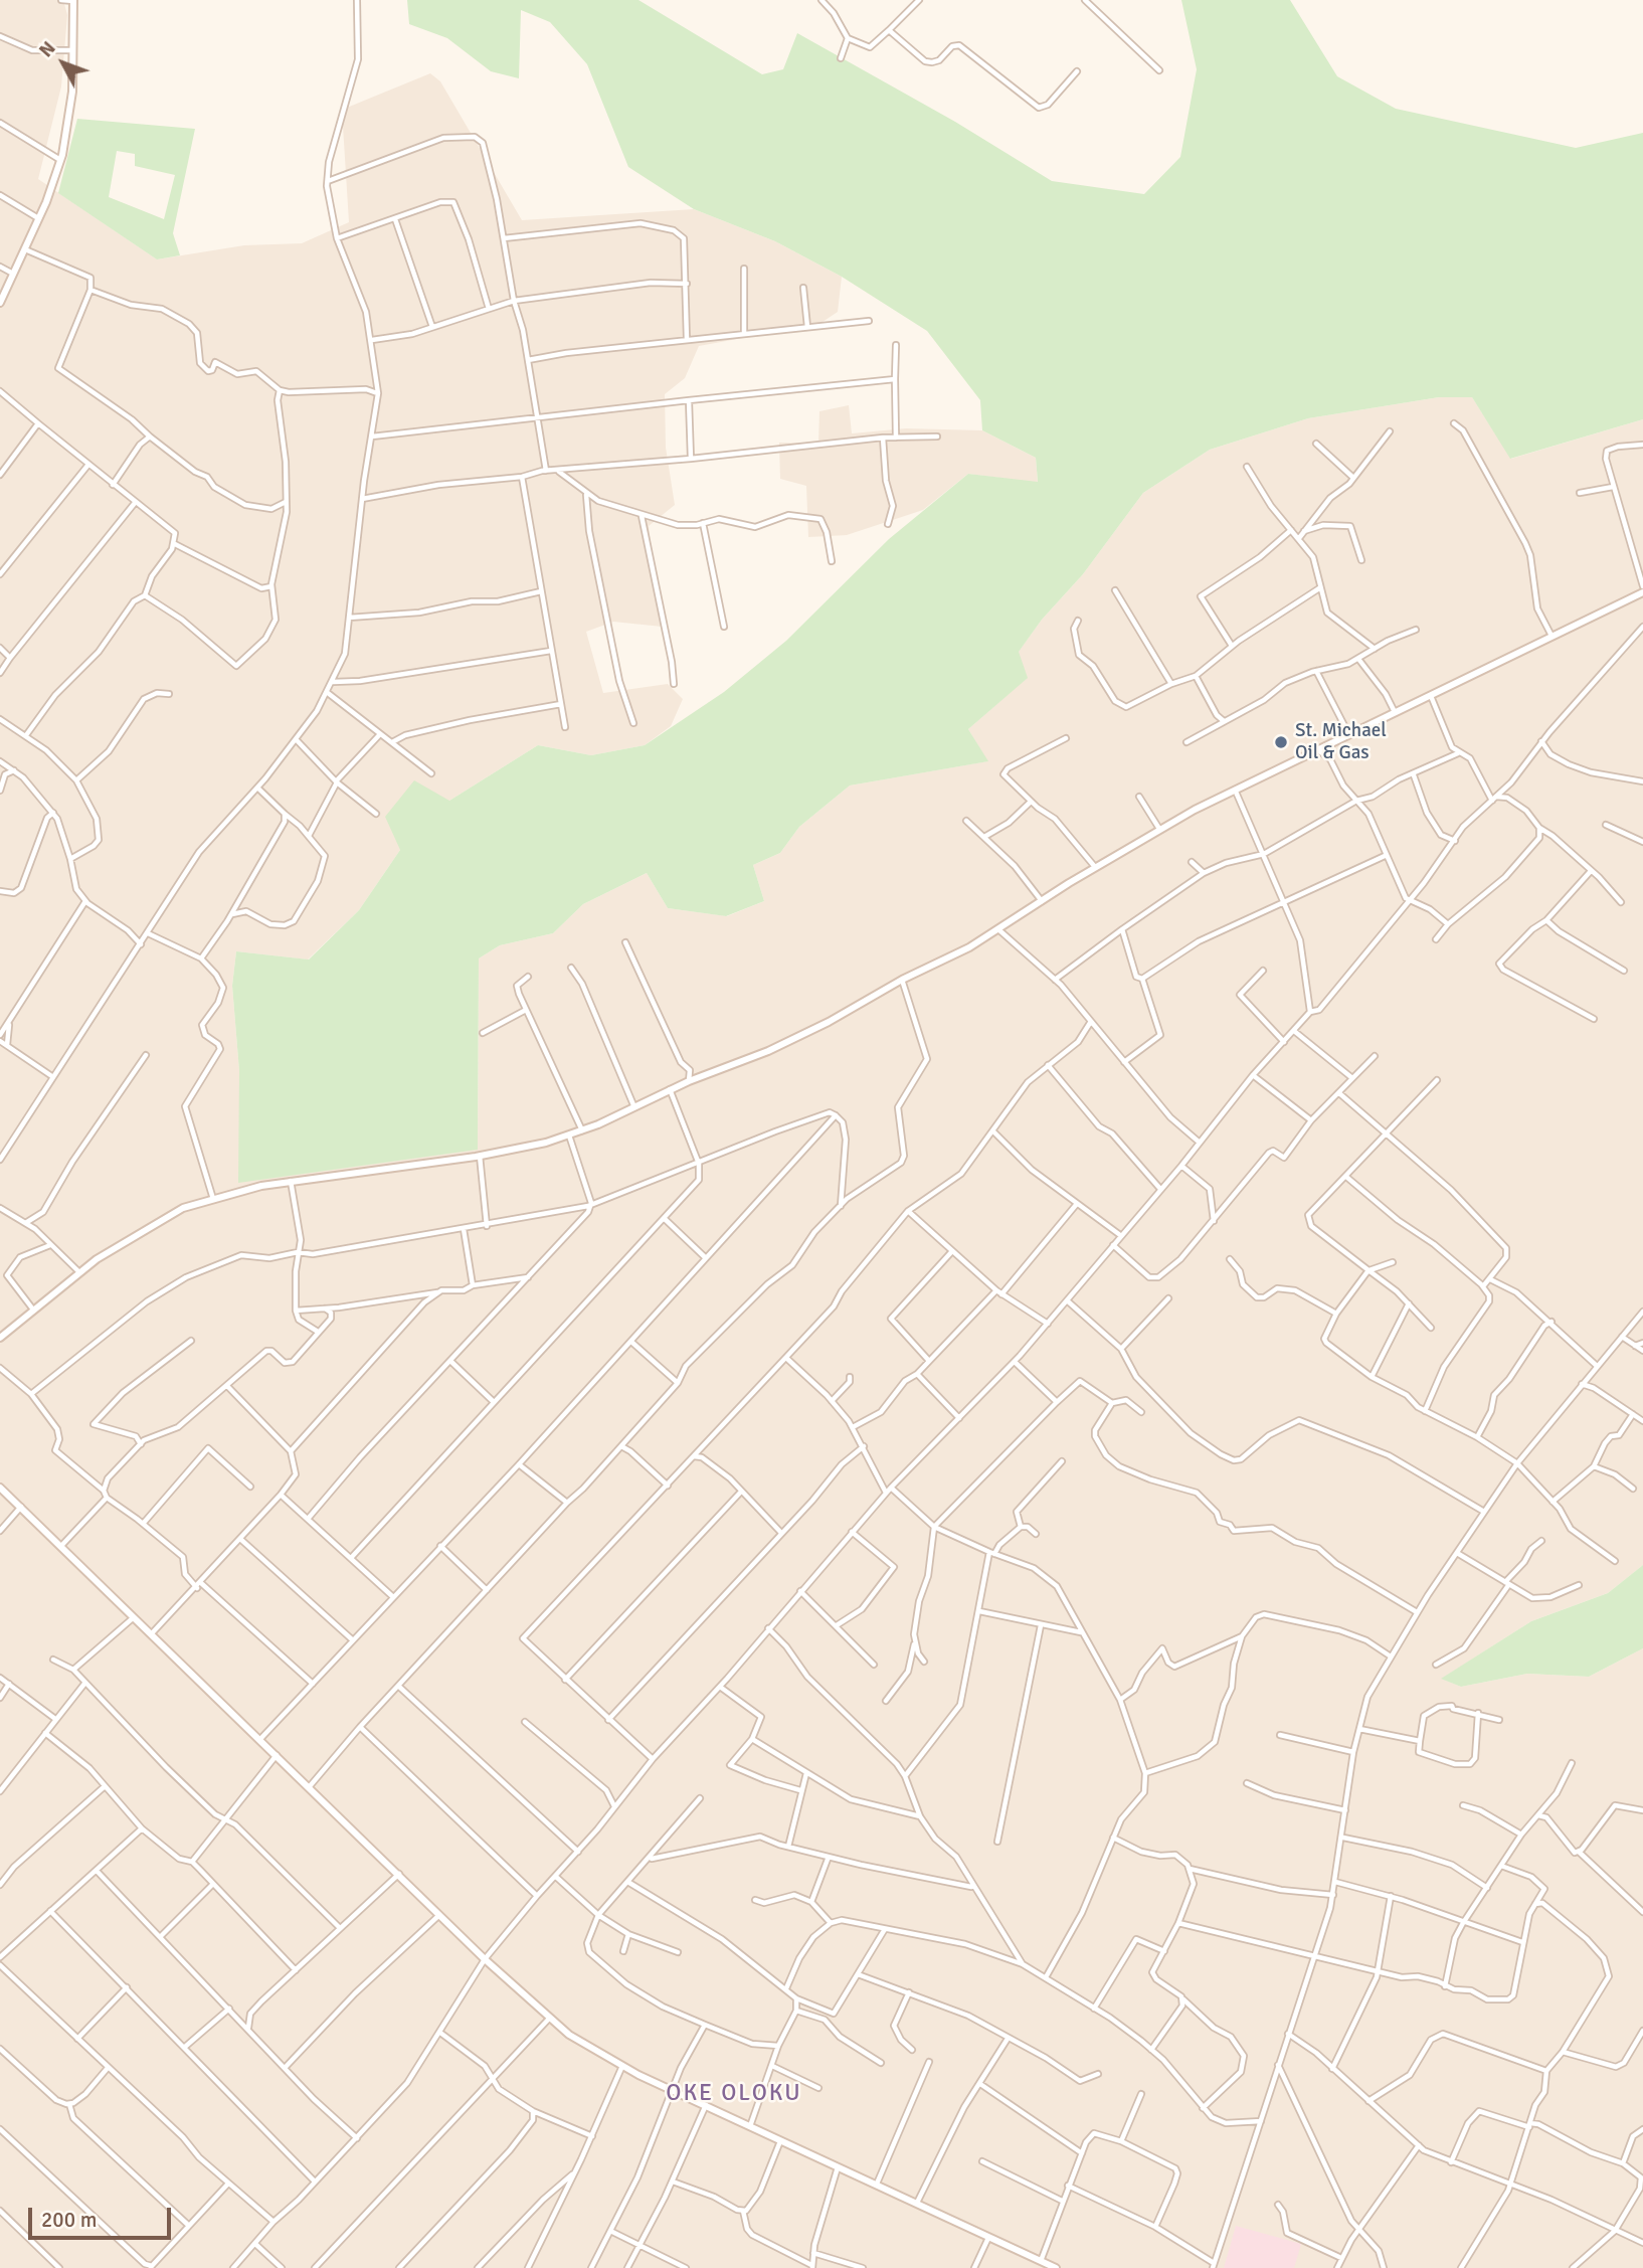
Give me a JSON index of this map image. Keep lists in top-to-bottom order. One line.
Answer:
{"districts":["OKE OLOKU"],"places":["St. Michael Oil & Gas"],"scale_bar":"200 m","north":"top left"}
